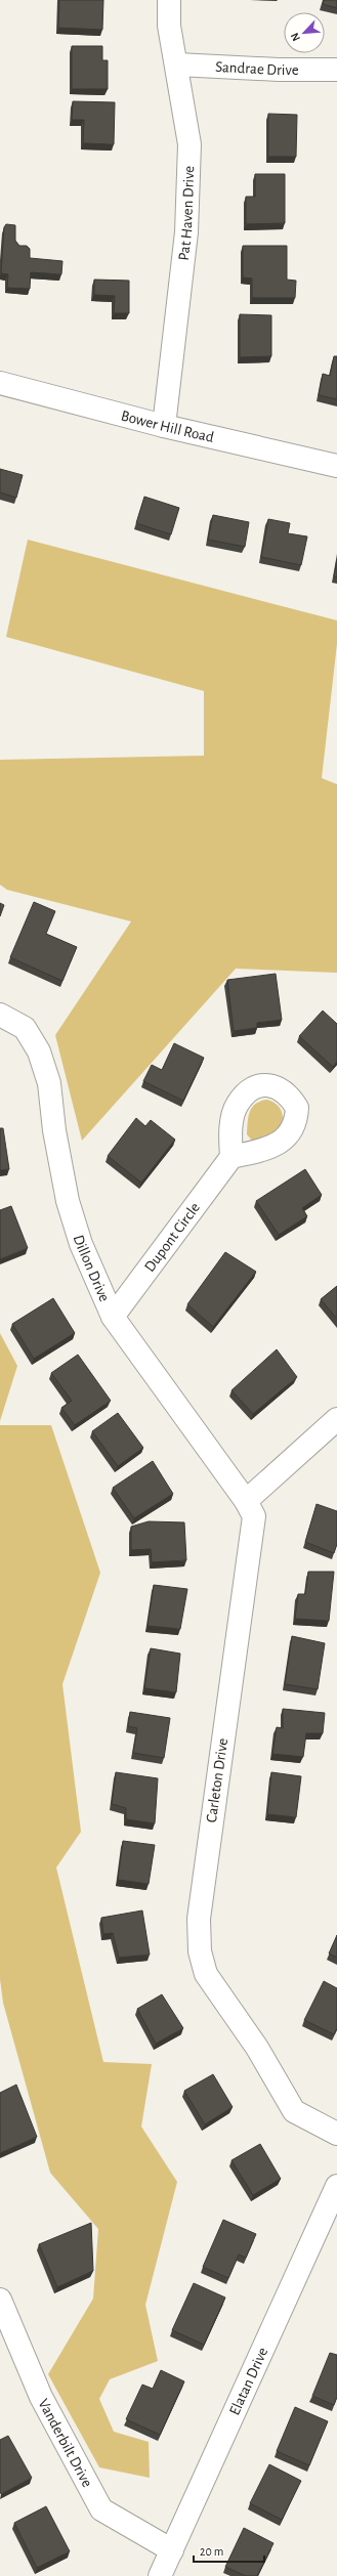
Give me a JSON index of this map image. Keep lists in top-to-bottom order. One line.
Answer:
{"streets":{"street":["Sandrae Drive","Pat Haven Drive","Bower Hill Road","Dupont Circle","Dillon Drive","Carleton Drive","Elatan Drive","Vanderbilt Drive"]},"crossings":[["Sandrae Drive","Pat Haven Drive"],["Pat Haven Drive","Bower Hill Road"],["Dupont Circle","Dillon Drive"],["Dillon Drive","Carleton Drive"],["Elatan Drive","Vanderbilt Drive"]],"scale_bar":"20 m","north":"bottom left"}
